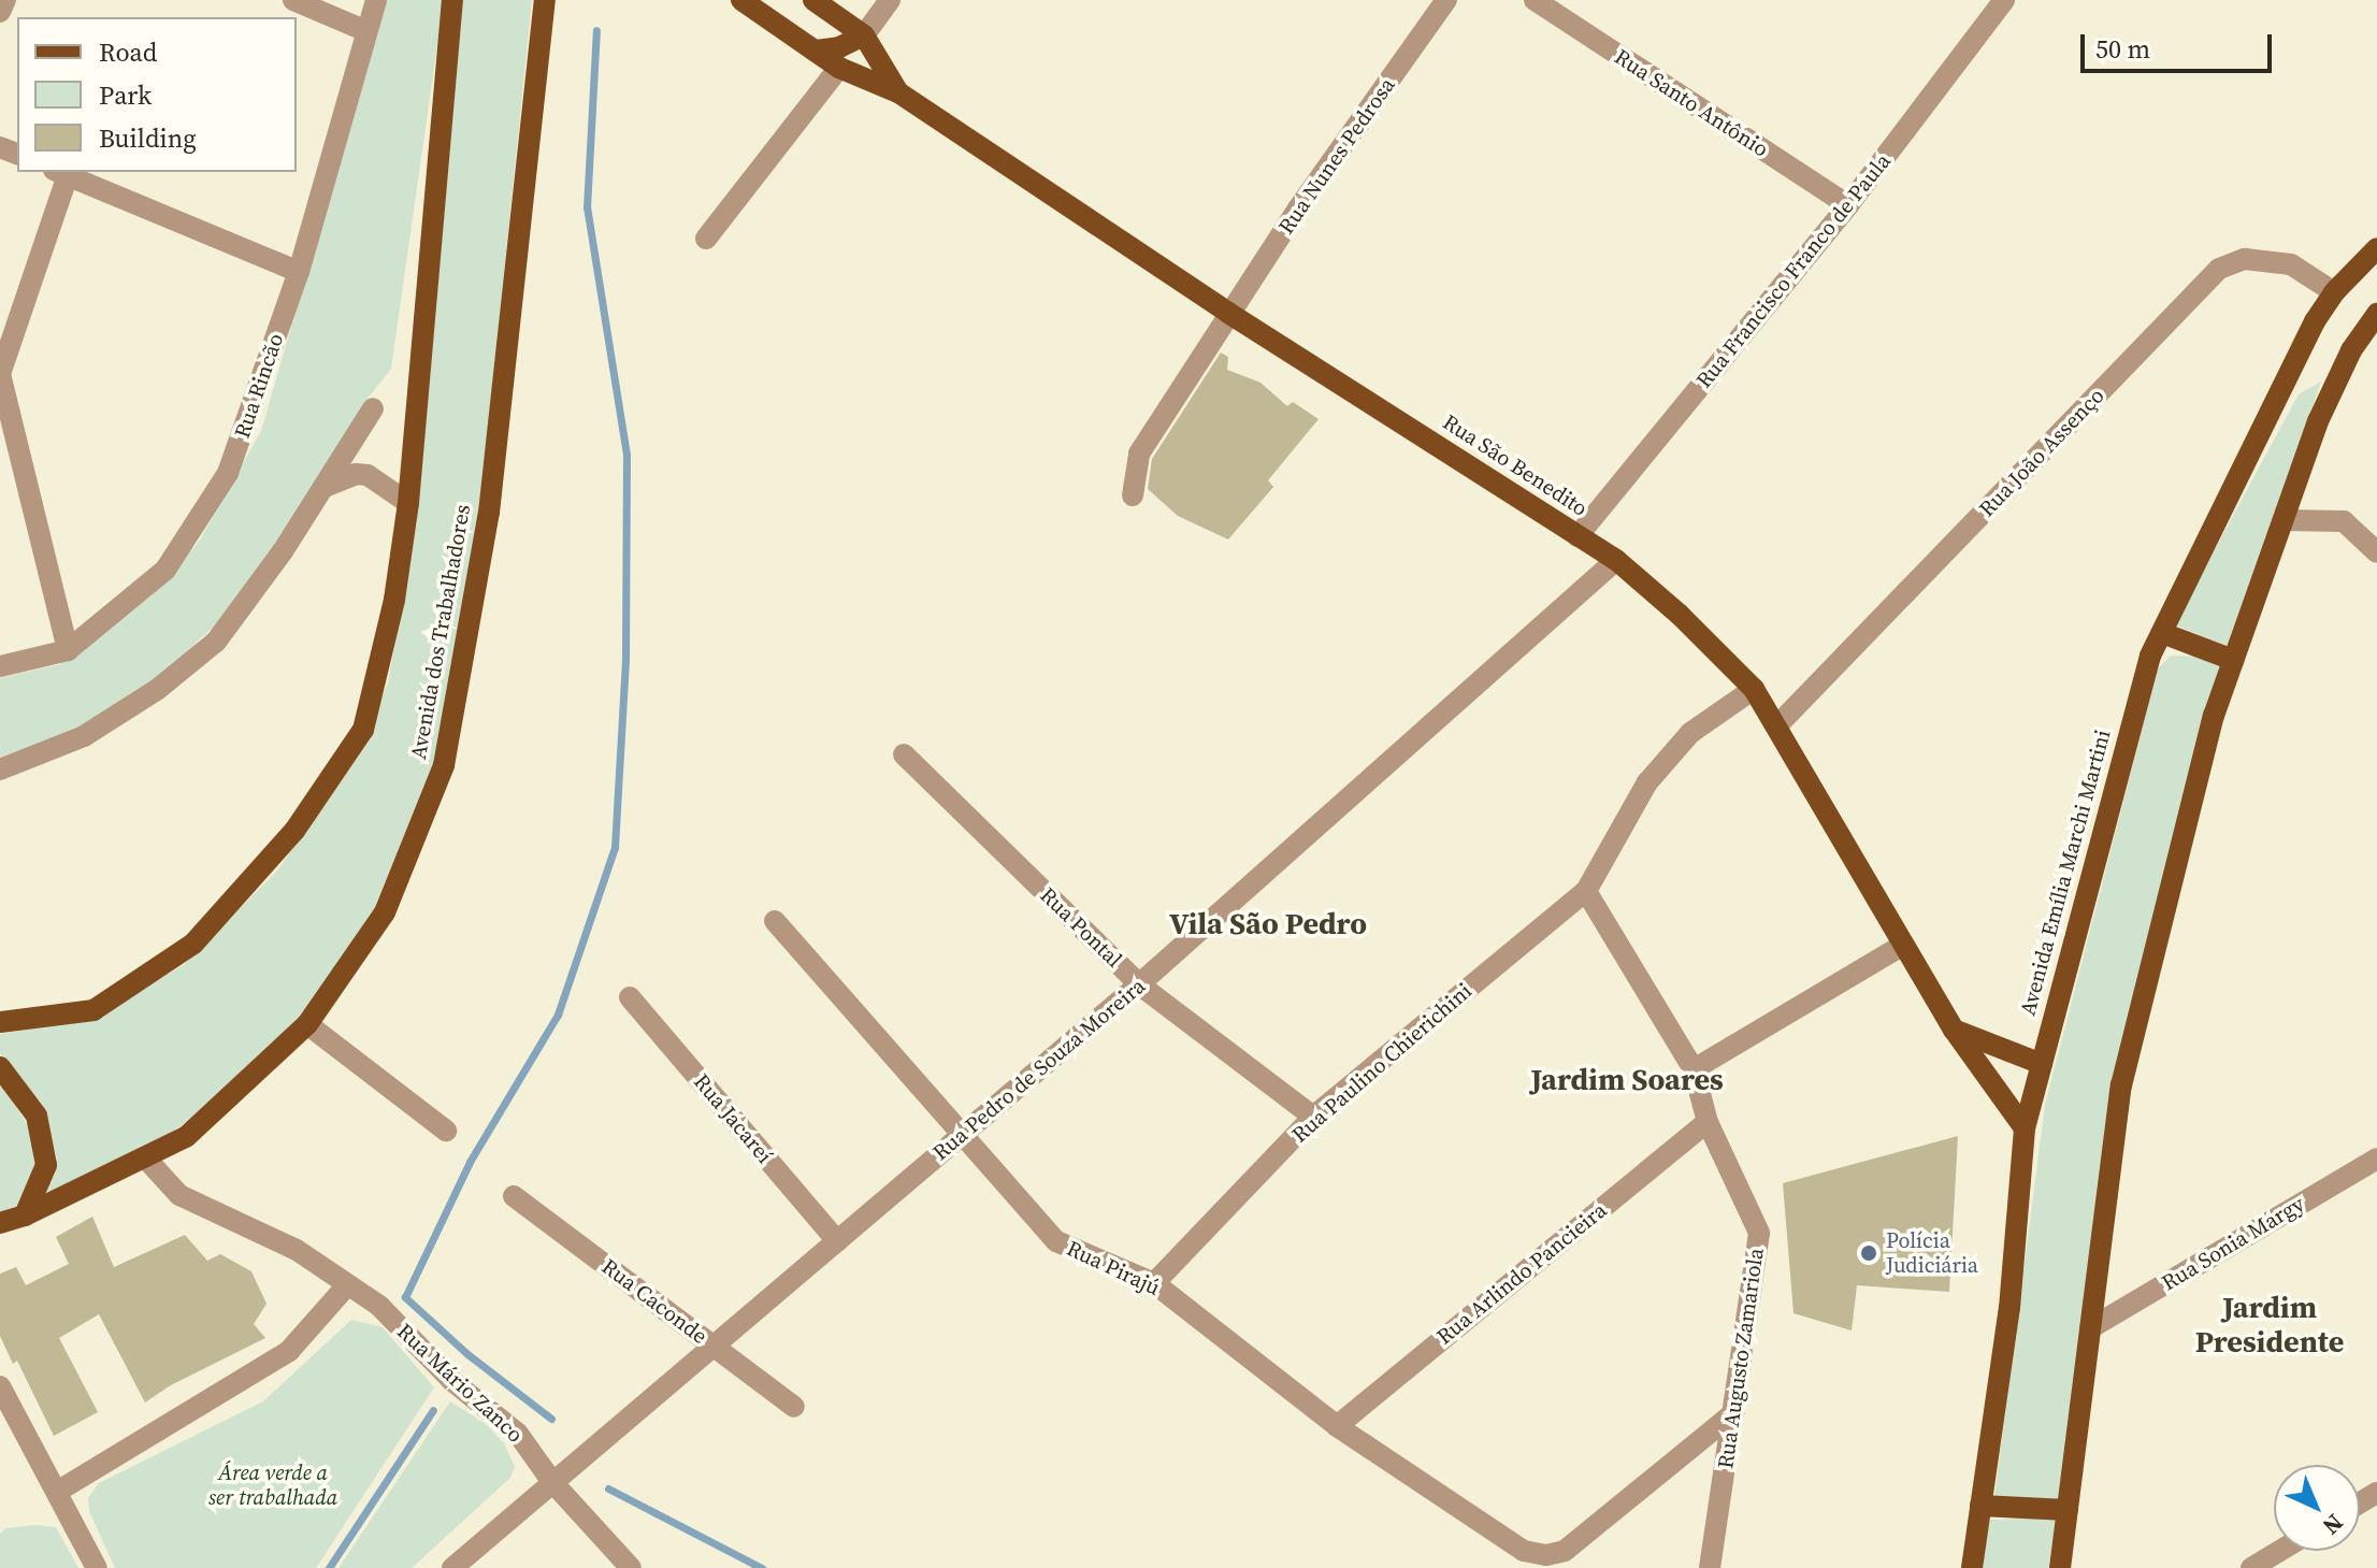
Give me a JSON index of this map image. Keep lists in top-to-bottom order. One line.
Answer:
{"streets":{"main road":["Rua São Benedito","Avenida dos Trabalhadores","Avenida Emília Marchi Martini"],"street":["Rua Santo Antônio","Rua Nunes Pedrosa","Rua Francisco Franco de Paula","Rua Rincão","Rua João Assenço","Rua Pontal","Rua Paulino Chierichini","Rua Pedro de Souza Moreira","Rua Jacareí","Rua Sonia Margy","Rua Pirajú","Rua Arlindo Pancieira","Rua Caconde","Rua Augusto Zamariola","Rua Mário Zanco"]},"crossings":[["Rua Santo Antônio","Rua Francisco Franco de Paula"],["Rua Nunes Pedrosa","Rua São Benedito"],["Rua Francisco Franco de Paula","Rua São Benedito"],["Rua João Assenço","Rua São Benedito"],["Rua João Assenço","Avenida Emília Marchi Martini"],["Rua São Benedito","Avenida Emília Marchi Martini"],["Rua São Benedito","Rua Pedro de Souza Moreira"],["Avenida dos Trabalhadores","Rua Mário Zanco"],["Rua Pontal","Rua Paulino Chierichini"],["Rua Pontal","Rua Pedro de Souza Moreira"],["Rua Paulino Chierichini","Rua Pirajú"],["Rua Paulino Chierichini","Rua Augusto Zamariola"],["Rua Pedro de Souza Moreira","Rua Jacareí"],["Rua Pedro de Souza Moreira","Rua Pirajú"],["Rua Pedro de Souza Moreira","Rua Caconde"],["Rua Pedro de Souza Moreira","Rua Mário Zanco"],["Rua Pirajú","Rua Arlindo Pancieira"],["Rua Pirajú","Rua Augusto Zamariola"],["Rua Arlindo Pancieira","Rua Augusto Zamariola"]],"districts":["Vila São Pedro","Jardim Soares","Jardim Presidente"],"parks":["Área verde a ser trabalhada"],"places":["Polícia Judiciária"],"legend":["Road","Park","Building"],"scale_bar":"50 m","north":"bottom right"}
